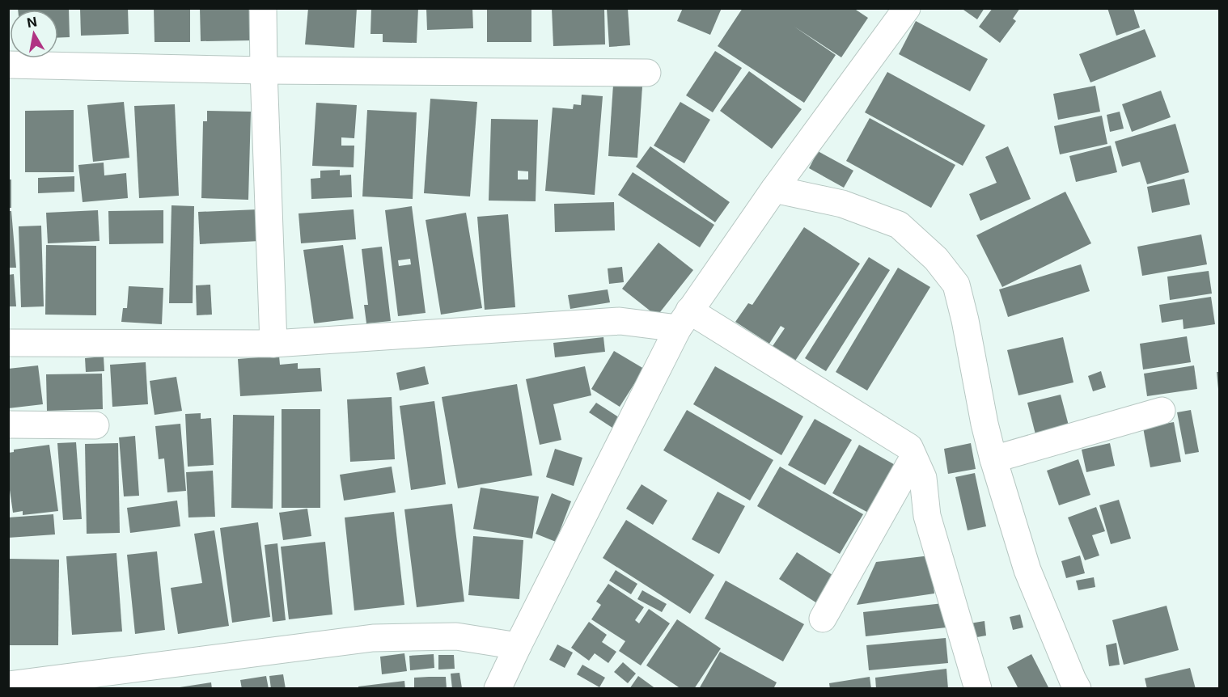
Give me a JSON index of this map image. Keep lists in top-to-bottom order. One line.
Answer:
{"north":"top"}
